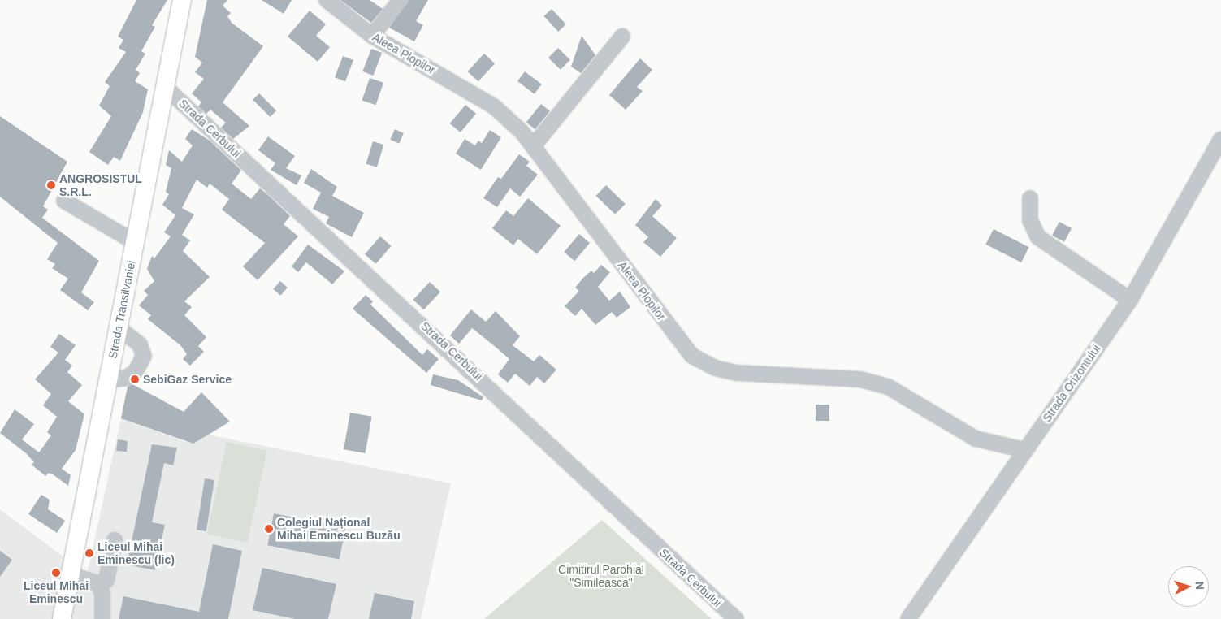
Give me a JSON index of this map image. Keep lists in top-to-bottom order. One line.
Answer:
{"streets":{"main road":["Strada Transilvaniei"],"street":["Aleea Plopilor","Strada Cerbului","Strada Orizontului"]},"crossings":[["Aleea Plopilor","Strada Orizontului"],["Strada Cerbului","Strada Transilvaniei"]],"parks":["Cimitirul Parohial \"Simileasca\""],"places":["ANGROSISTUL S.R.L.","SebiGaz Service","Colegiul Național Mihai Eminescu Buzău","Liceul Mihai Eminescu (lic)","Liceul Mihai Eminescu"],"north":"right"}
